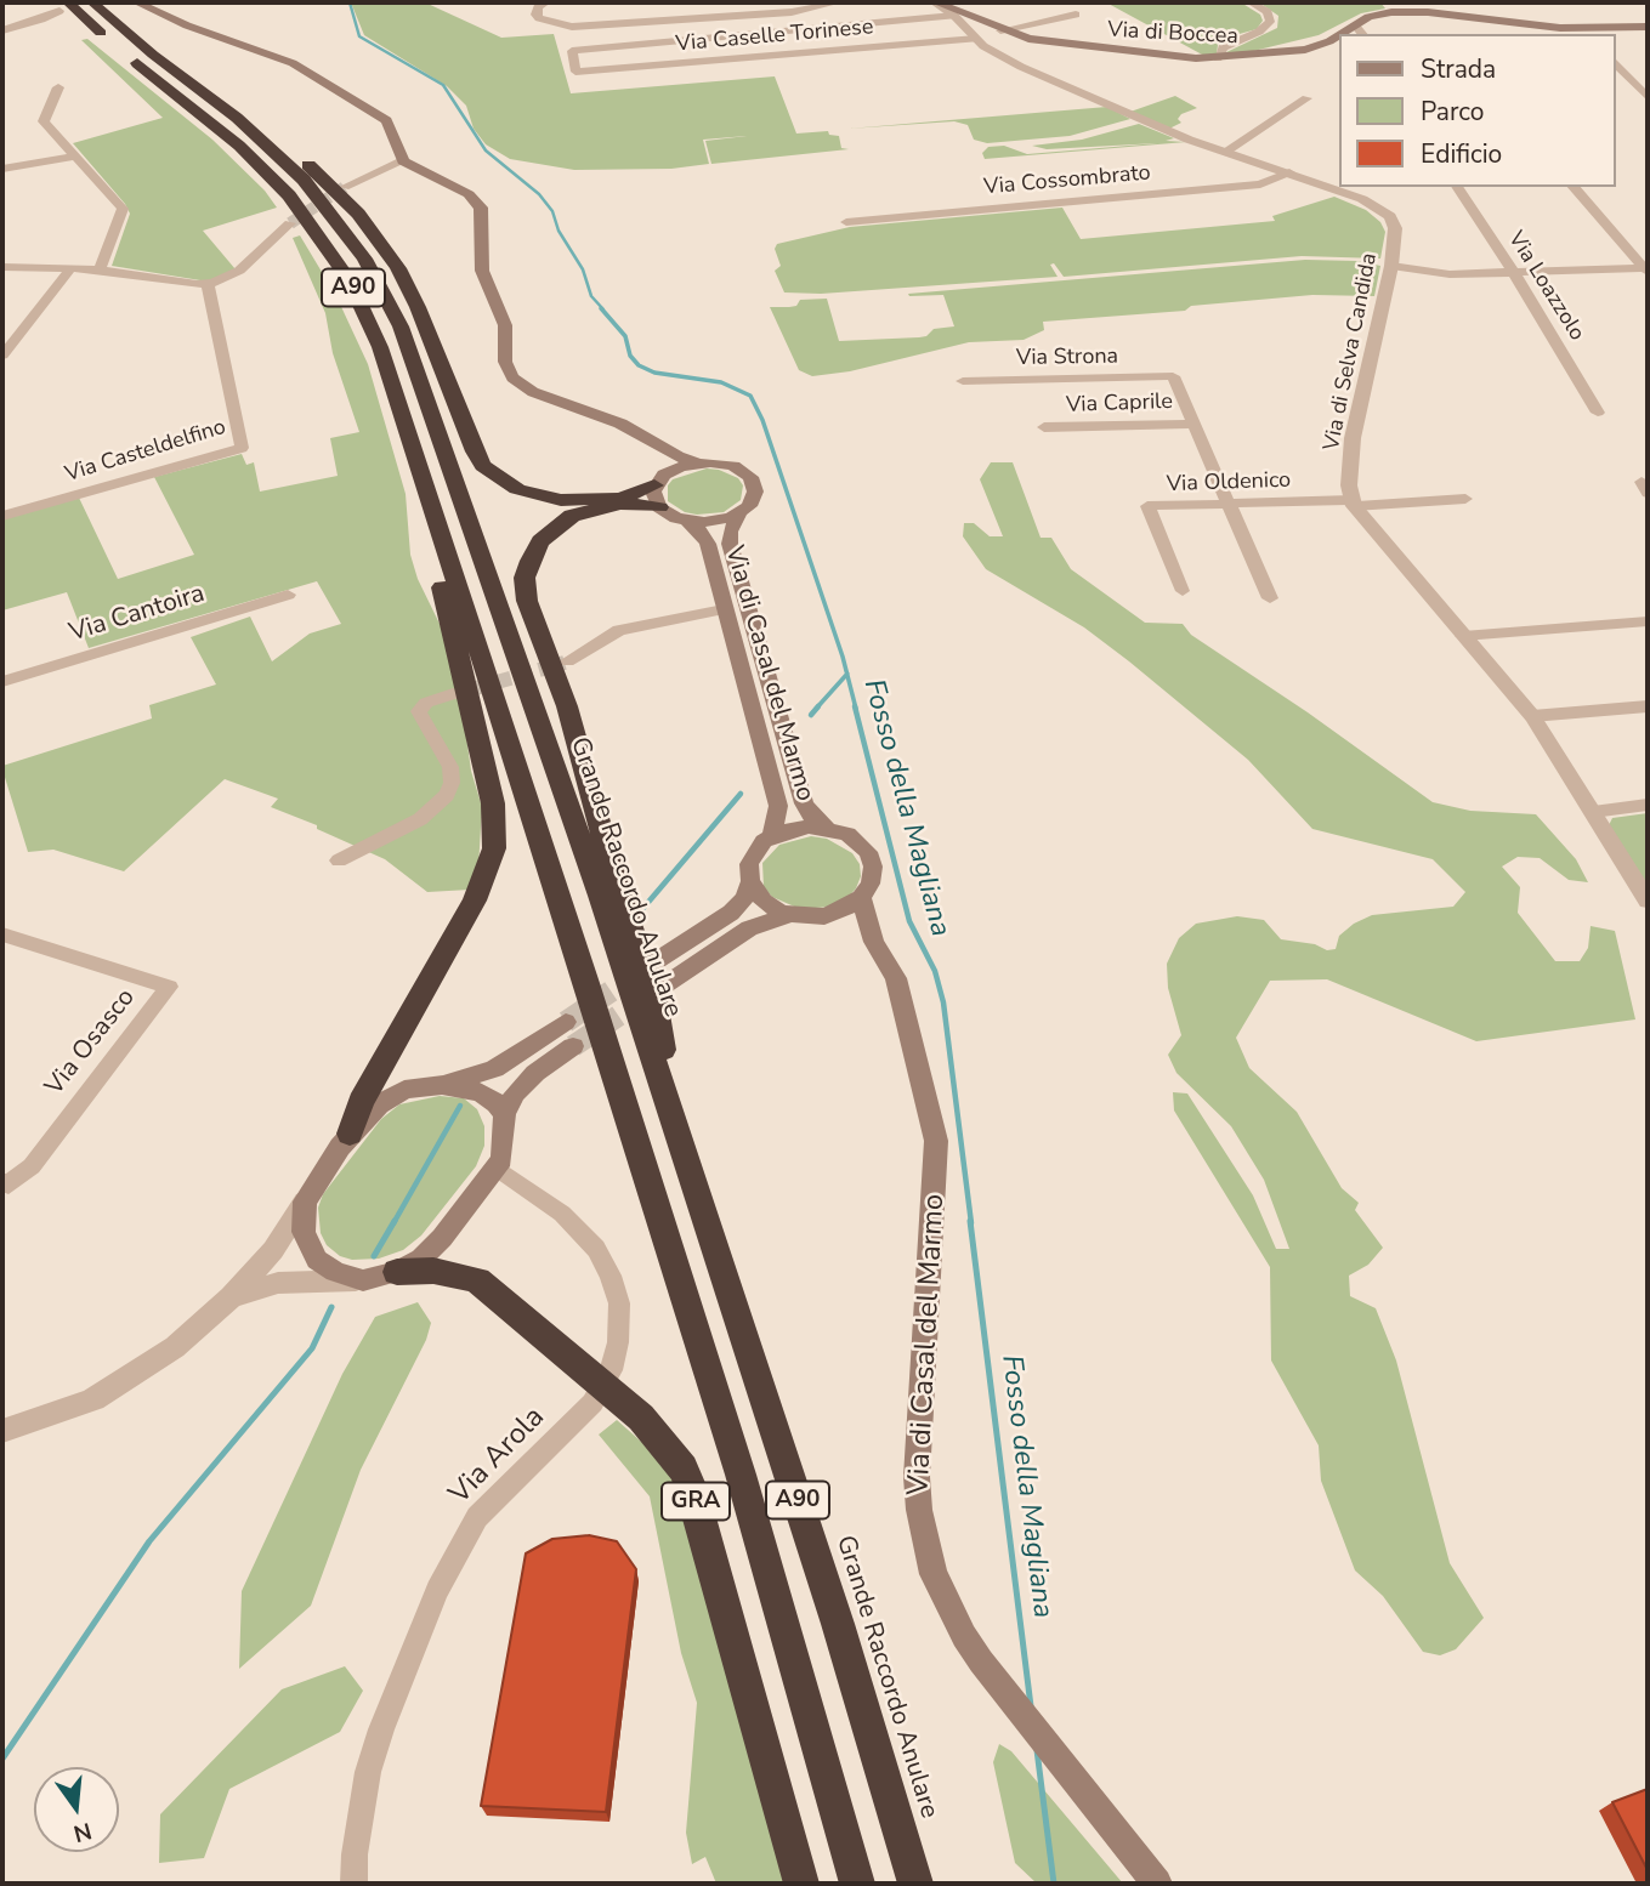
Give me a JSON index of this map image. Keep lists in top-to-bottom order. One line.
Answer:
{"streets":{"highway":["A90","Grande Raccordo Anulare","GRA"],"main road":["Via di Boccea","Via di Casal del Marmo"],"street":["Via Caselle Torinese","Via Cossombrato","Via Loazzolo","Via di Selva Candida","Via Strona","Via Caprile","Via Casteldelfino","Via Oldenico","Via Cantoira","Via Osasco","Via Arola"]},"crossings":[["Via di Boccea","Via di Selva Candida"],["Via Caselle Torinese","Via di Selva Candida"],["Via Cossombrato","Via di Selva Candida"],["Via di Selva Candida","Via Oldenico"],["Via Strona","Via Caprile"],["Via Caprile","Via Oldenico"],["Via Arola","GRA"]],"water":["Fosso della Magliana"],"legend":["Strada","Parco","Edificio"],"north":"bottom"}
